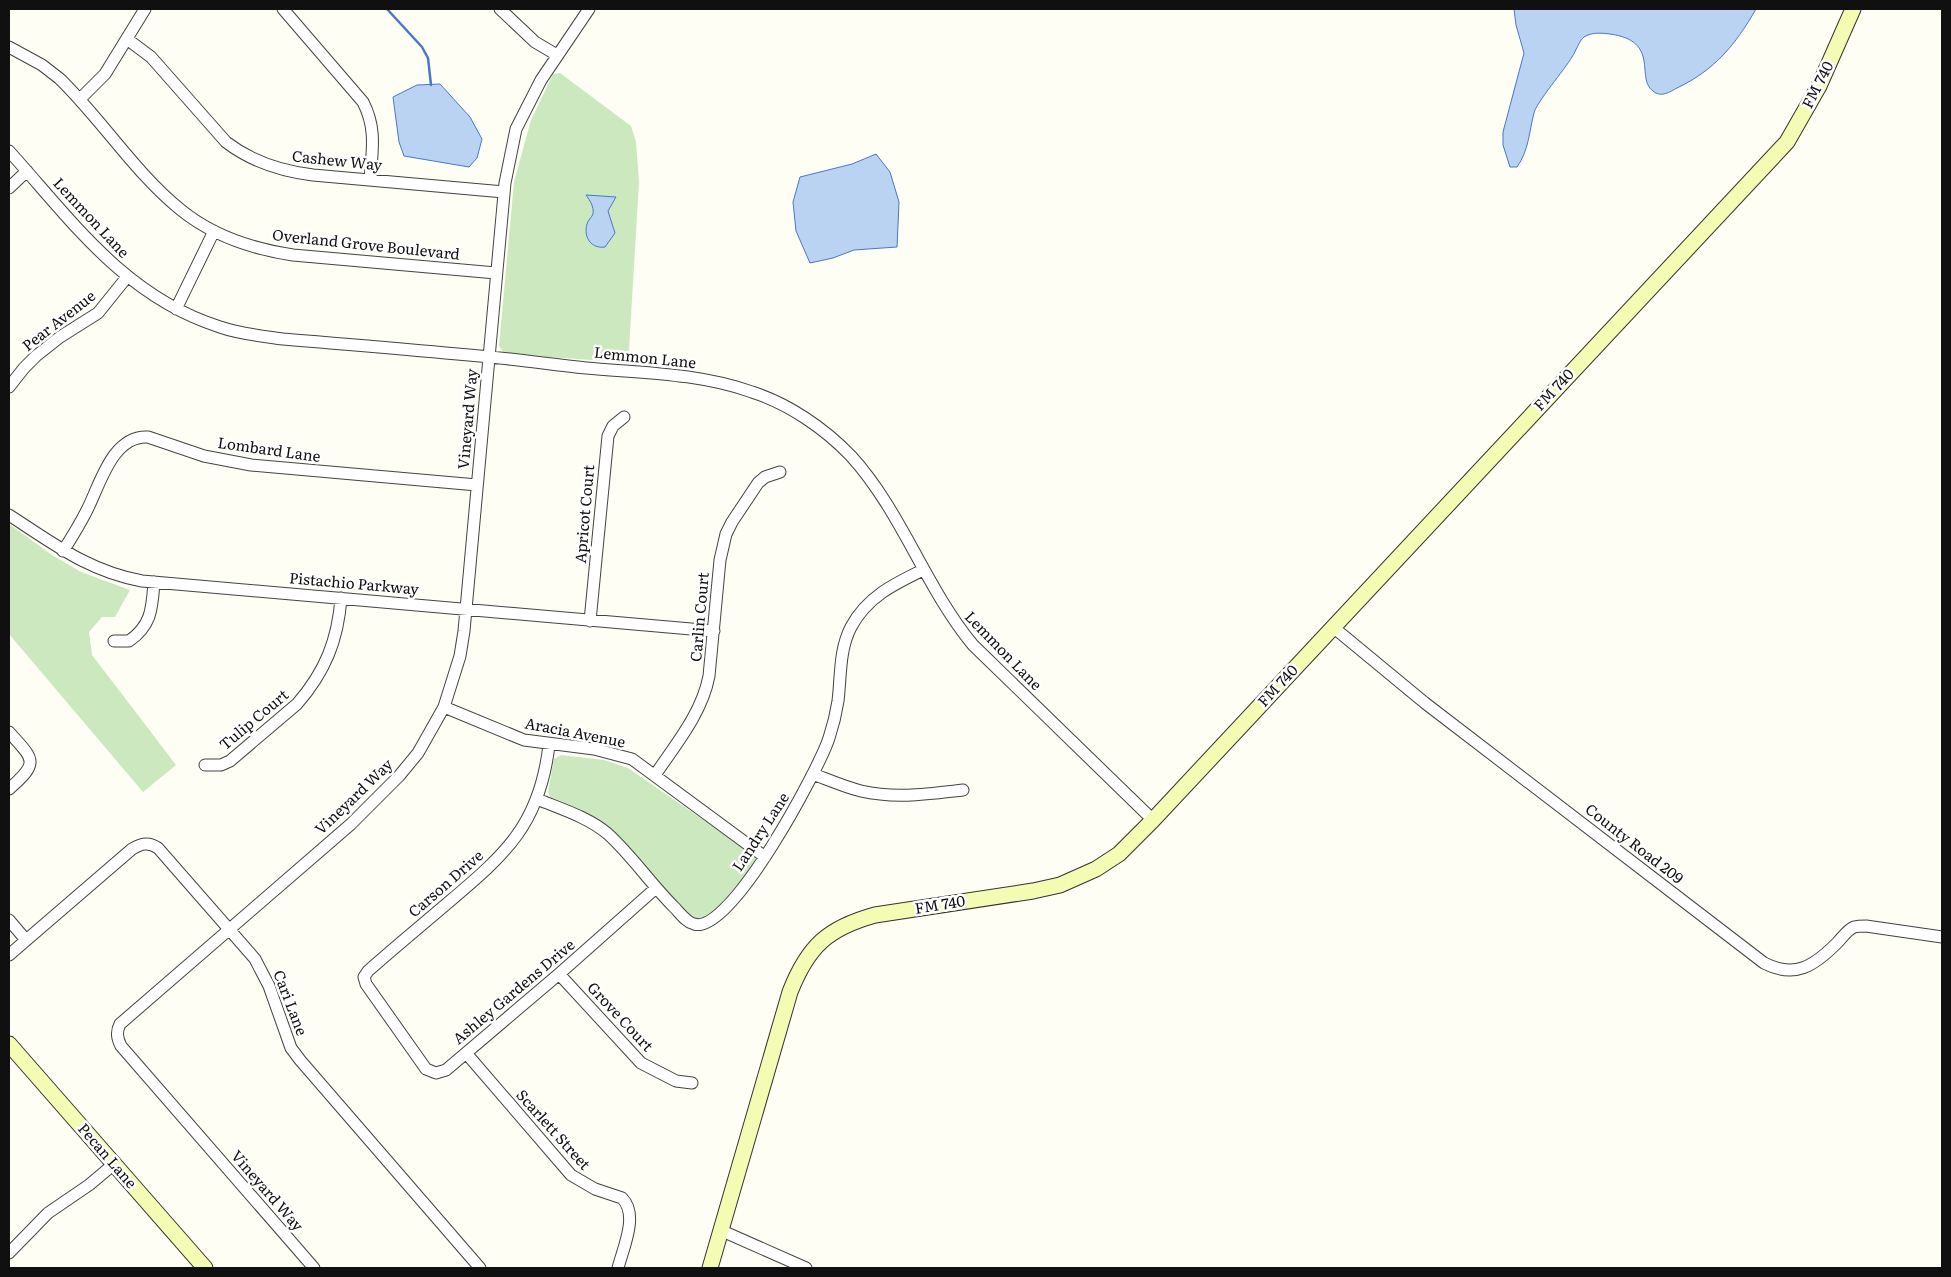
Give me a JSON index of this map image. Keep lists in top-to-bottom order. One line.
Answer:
{"streets":{"main road":["FM 740","Pecan Lane"],"street":["Cashew Way","Lemmon Lane","Overland Grove Boulevard","Pear Avenue","Vineyard Way","Lombard Lane","Apricot Court","Pistachio Parkway","Carlin Court","Tulip Court","Aracia Avenue","Landry Lane","County Road 209","Carson Drive","Ashley Gardens Drive","Cari Lane","Grove Court","Scarlett Street"]},"crossings":[["FM 740","Lemmon Lane"],["FM 740","County Road 209"],["Cashew Way","Vineyard Way"],["Lemmon Lane","Pear Avenue"],["Lemmon Lane","Vineyard Way"],["Lemmon Lane","Landry Lane"],["Overland Grove Boulevard","Vineyard Way"],["Vineyard Way","Lombard Lane"],["Vineyard Way","Pistachio Parkway"],["Vineyard Way","Aracia Avenue"],["Vineyard Way","Cari Lane"],["Lombard Lane","Pistachio Parkway"],["Apricot Court","Pistachio Parkway"],["Pistachio Parkway","Carlin Court"],["Pistachio Parkway","Tulip Court"],["Carlin Court","Aracia Avenue"],["Aracia Avenue","Landry Lane"],["Aracia Avenue","Carson Drive"],["Landry Lane","Carson Drive"],["Landry Lane","Ashley Gardens Drive"],["Carson Drive","Ashley Gardens Drive"],["Ashley Gardens Drive","Grove Court"],["Ashley Gardens Drive","Scarlett Street"]]}
